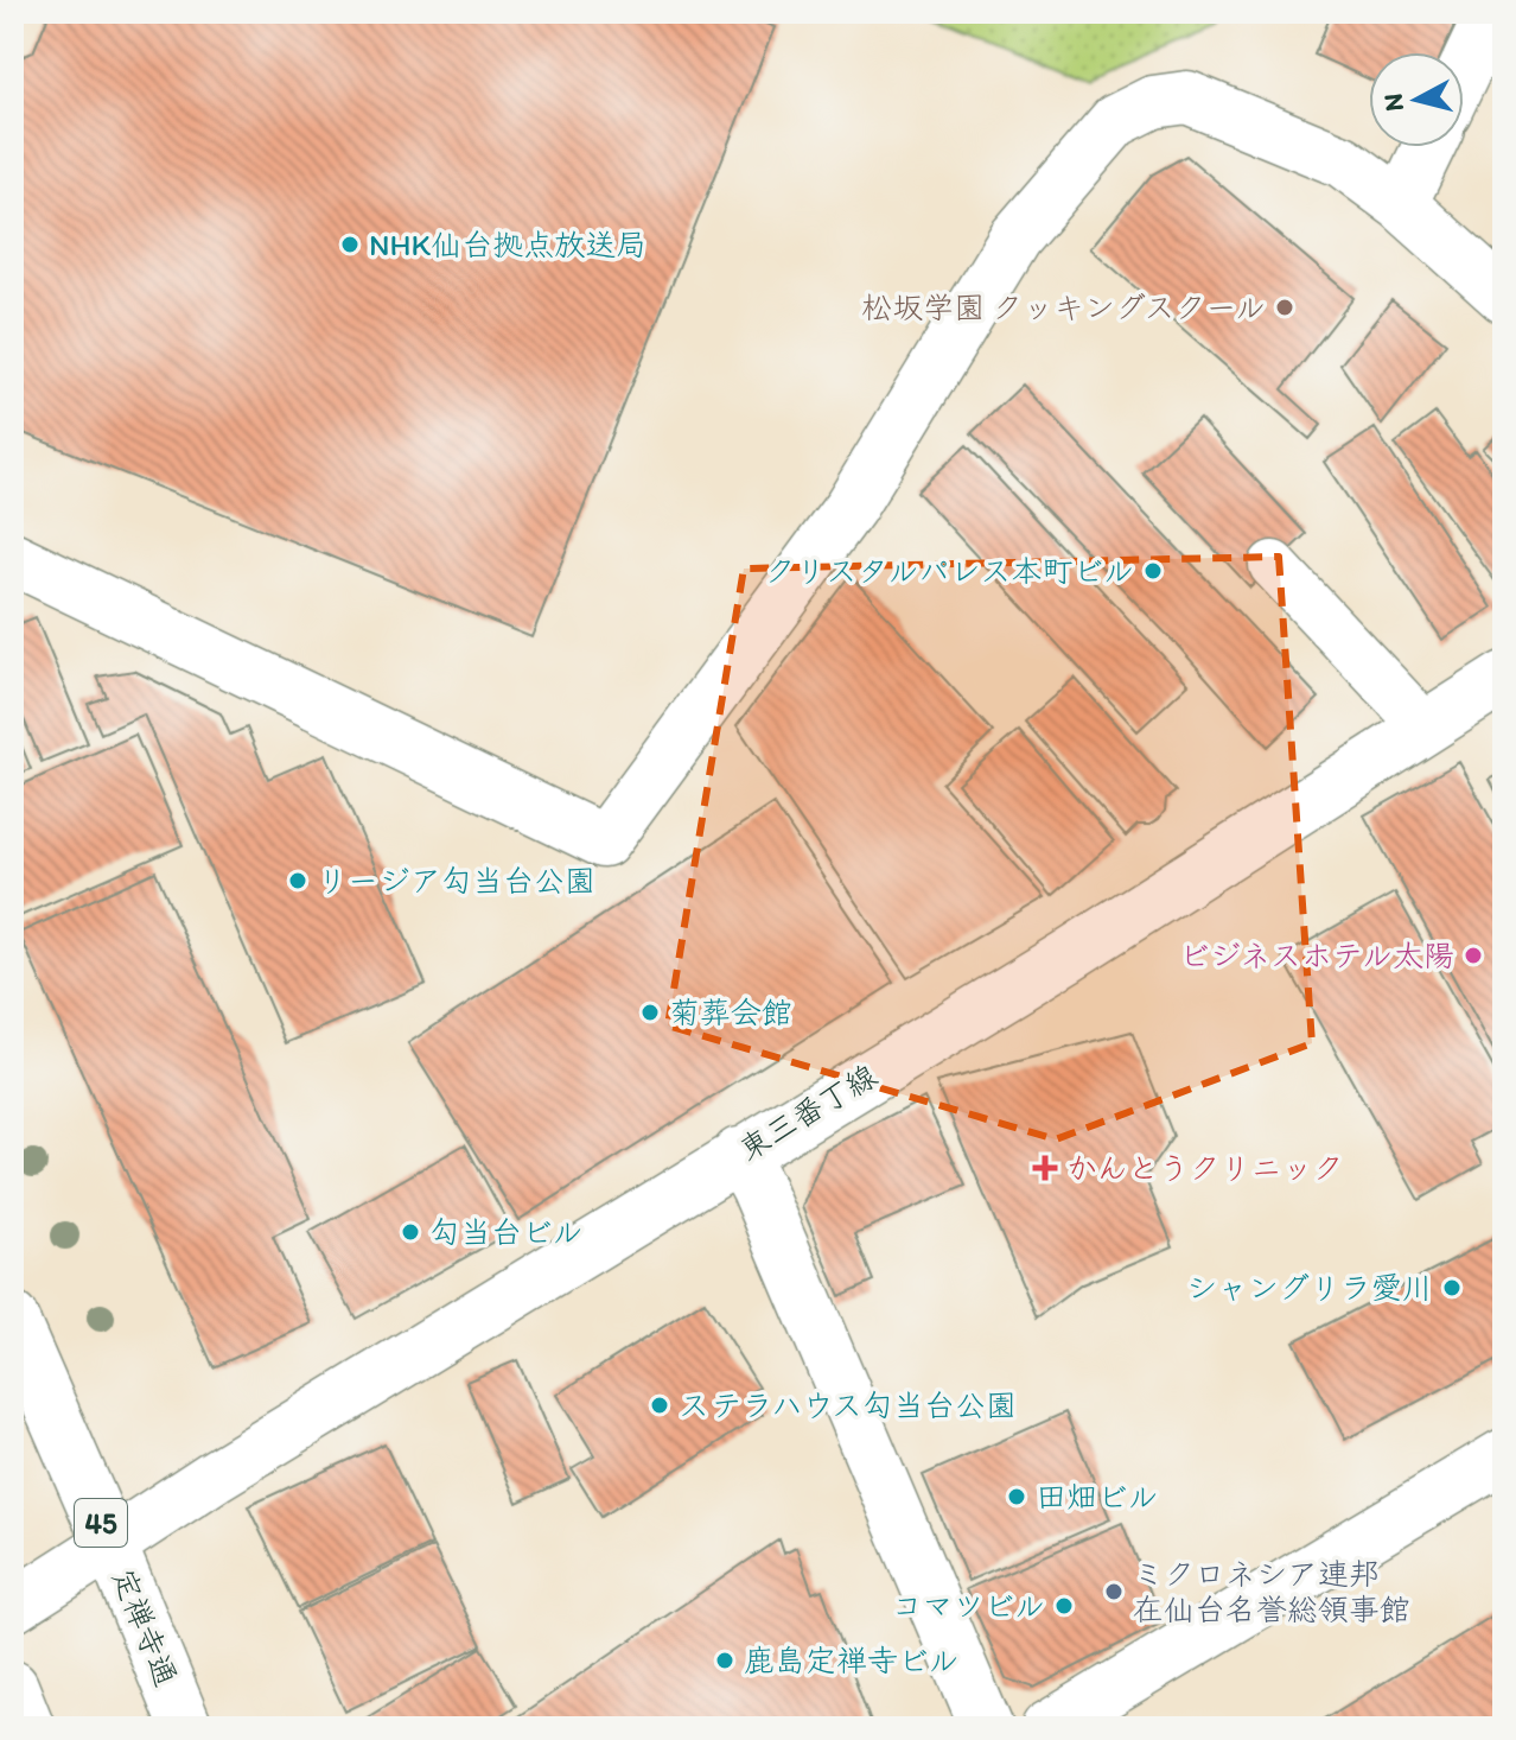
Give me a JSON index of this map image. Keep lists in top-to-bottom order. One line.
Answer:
{"streets":{"main road":["東三番丁線","45","定禅寺通"]},"crossings":[["東三番丁線","定禅寺通"]],"places":{"other":["NHK仙台拠点放送局","松坂学園 クッキングスクール","クリスタルパレス本町ビル","リージア勾当台公園","ビジネスホテル太陽","菊葬会館","勾当台ビル","シャングリラ愛川","ステラハウス勾当台公園","田畑ビル","ミクロネシア連邦 在仙台名誉総領事館","コマツビル","鹿島定禅寺ビル"],"health":["かんとうクリニック"]},"north":"left"}
